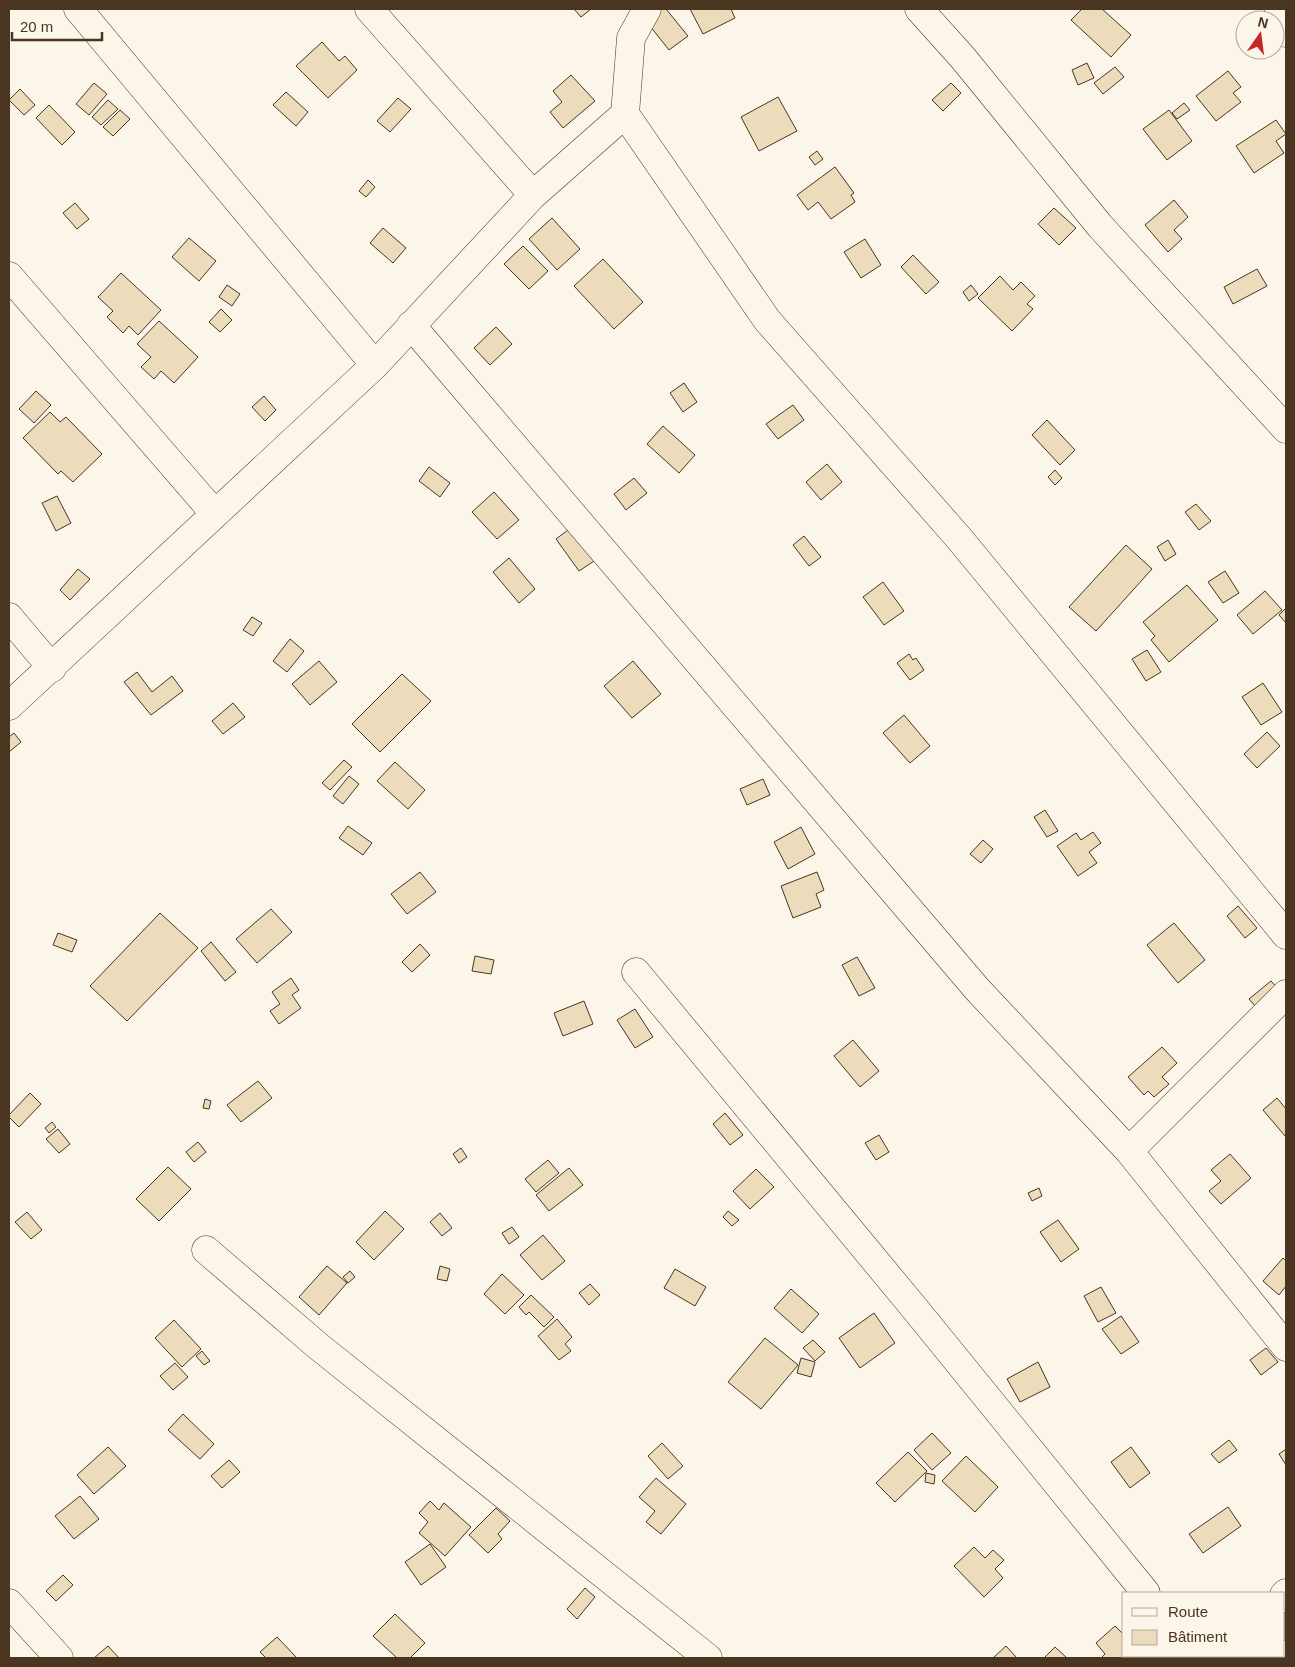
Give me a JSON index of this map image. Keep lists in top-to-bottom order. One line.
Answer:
{"legend":["Route","Bâtiment"],"scale_bar":"20 m","north":"top"}
